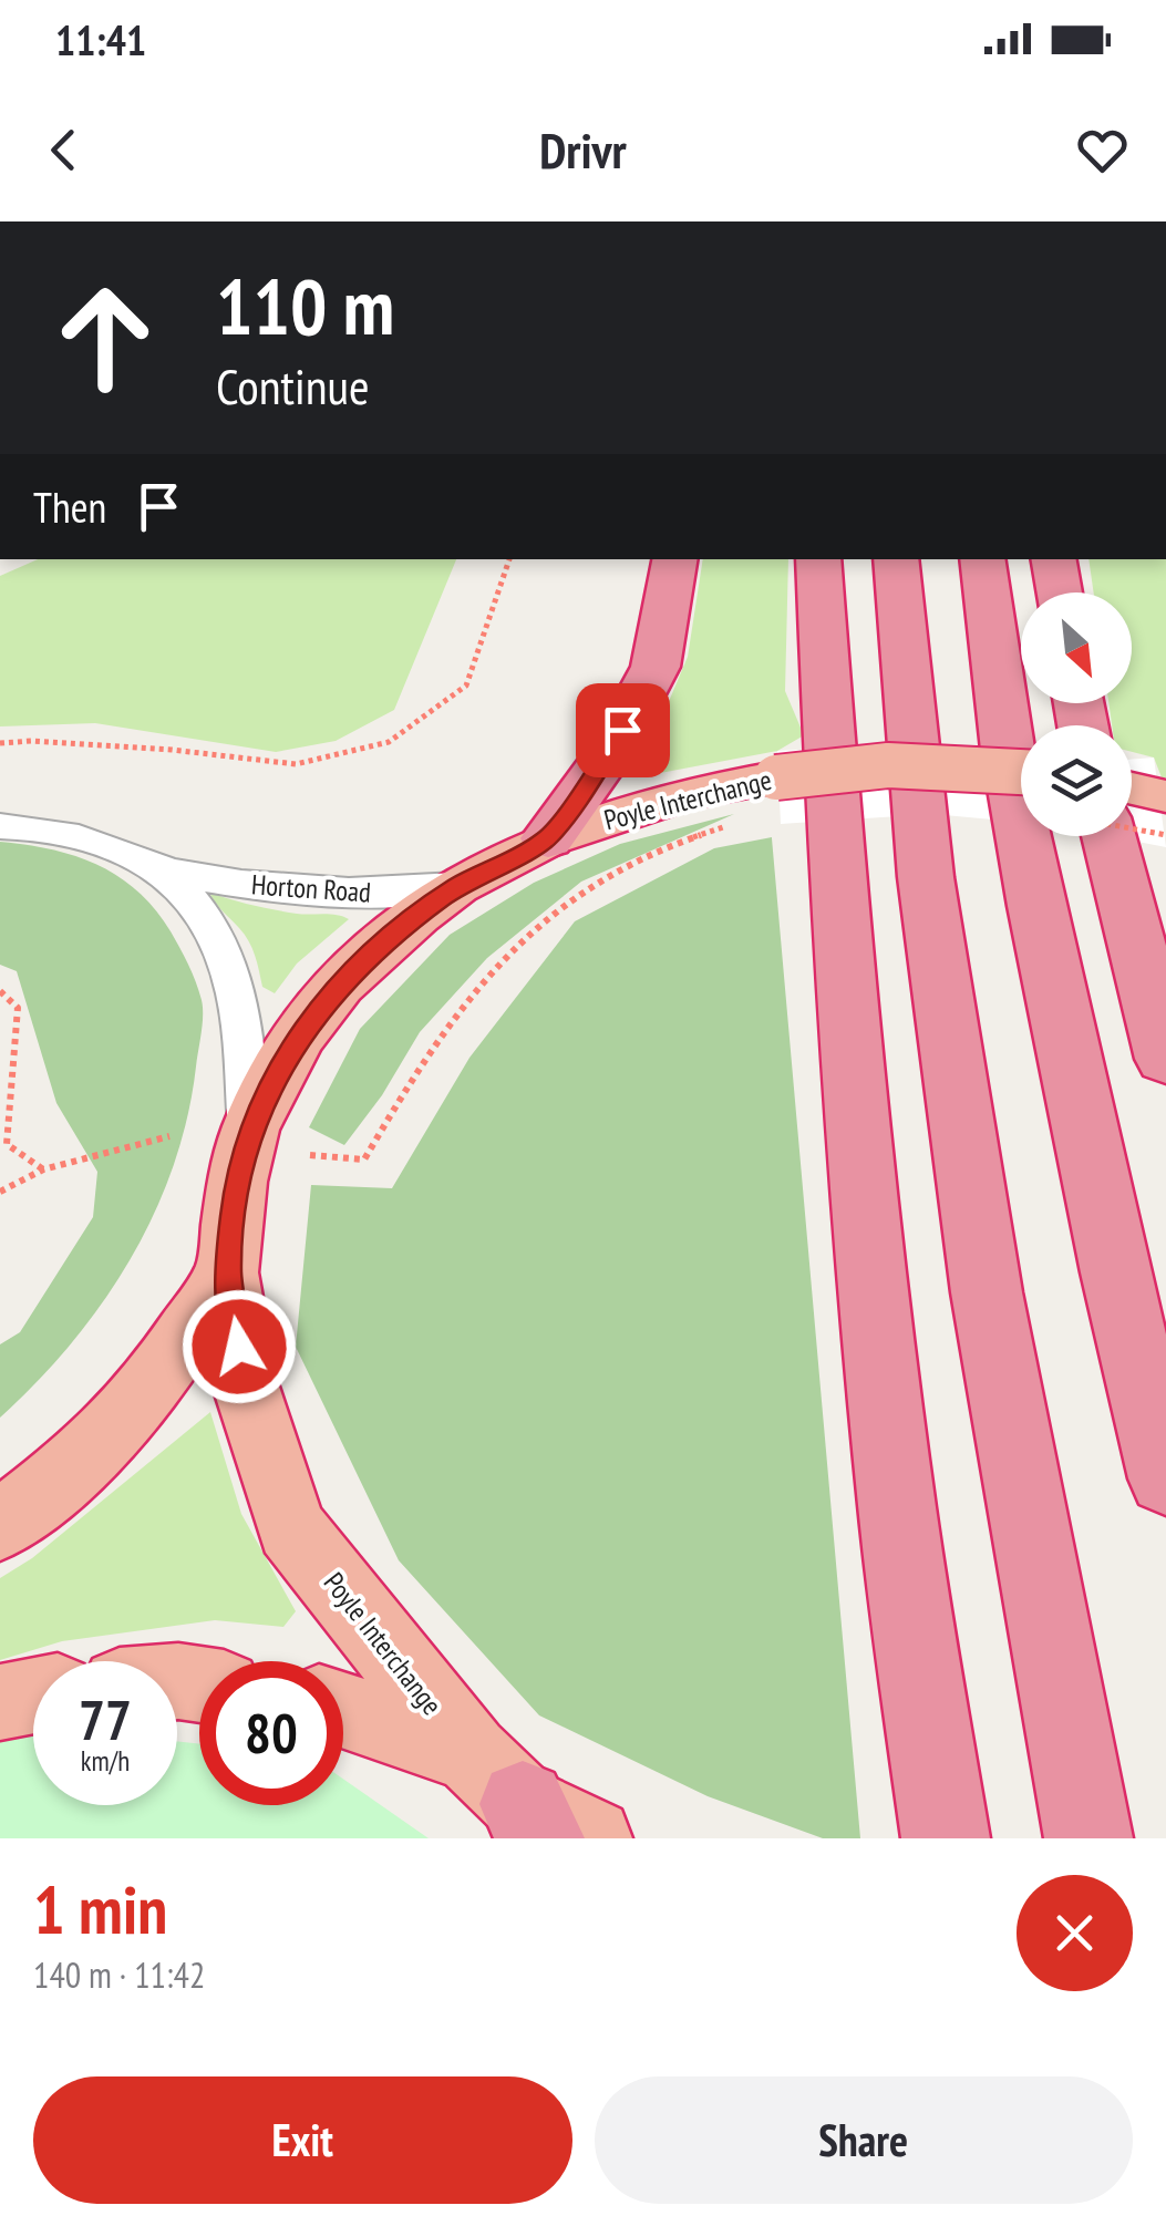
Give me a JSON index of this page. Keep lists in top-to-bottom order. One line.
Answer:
{"streets":{"highway":["Poyle Interchange"],"street":["Horton Road"]},"crossings":[["Poyle Interchange","Horton Road"]],"north":"bottom right","page":{"status":"11:41","header":"Drivr","turn":["110 m","Continue"],"then":"Then","speed":"77 km/h","limit":"80","heading":["1 min","140 m · 11:42"],"buttons":["Exit","Share"]}}
